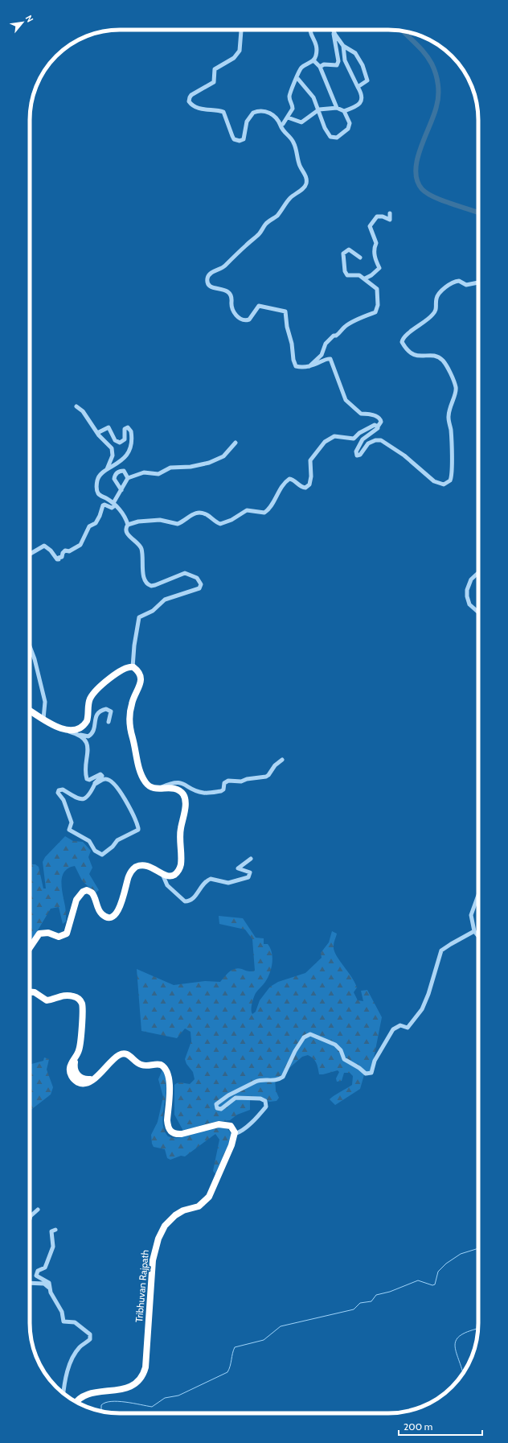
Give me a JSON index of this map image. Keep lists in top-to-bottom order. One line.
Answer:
{"streets":{"highway":["Tribhuvan Rajpath"]},"scale_bar":"200 m","north":"top right"}
